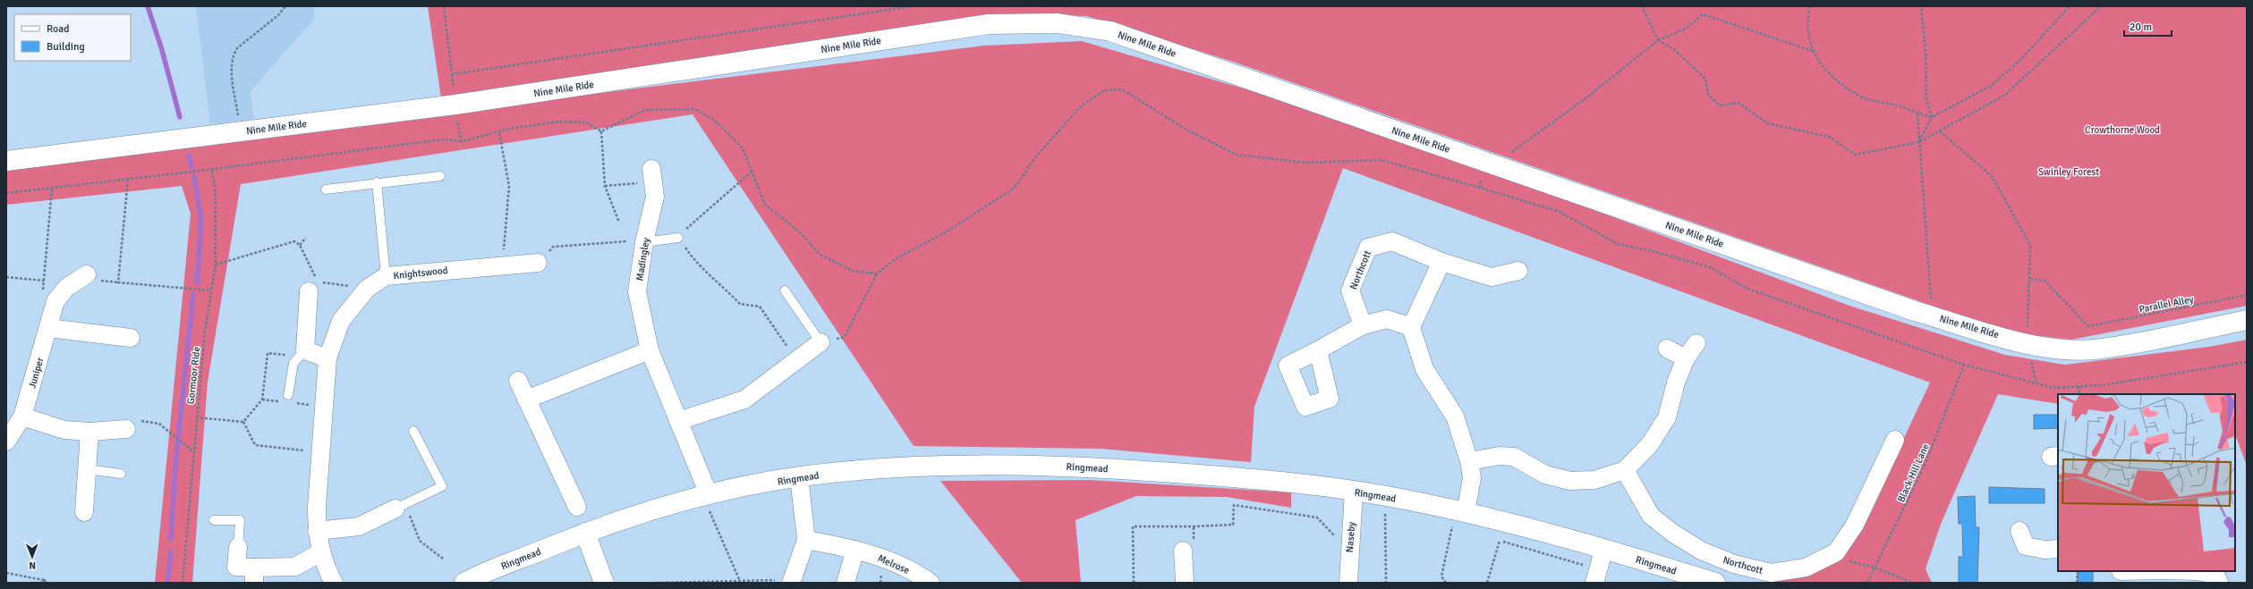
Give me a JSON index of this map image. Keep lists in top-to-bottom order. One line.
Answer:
{"streets":{"main road":["Nine Mile Ride","Ringmead"],"street":["Madingley","Northcott","Knightswood","Juniper","Naseby","Melrose"],"path":["Parallel Alley","Gormoor Ride","Black Hill Lane"]},"crossings":[["Madingley","Ringmead"],["Ringmead","Naseby"]],"parks":["Crowthorne Wood","Swinley Forest"],"legend":["Road","Building"],"scale_bar":"20 m","north":"bottom"}
